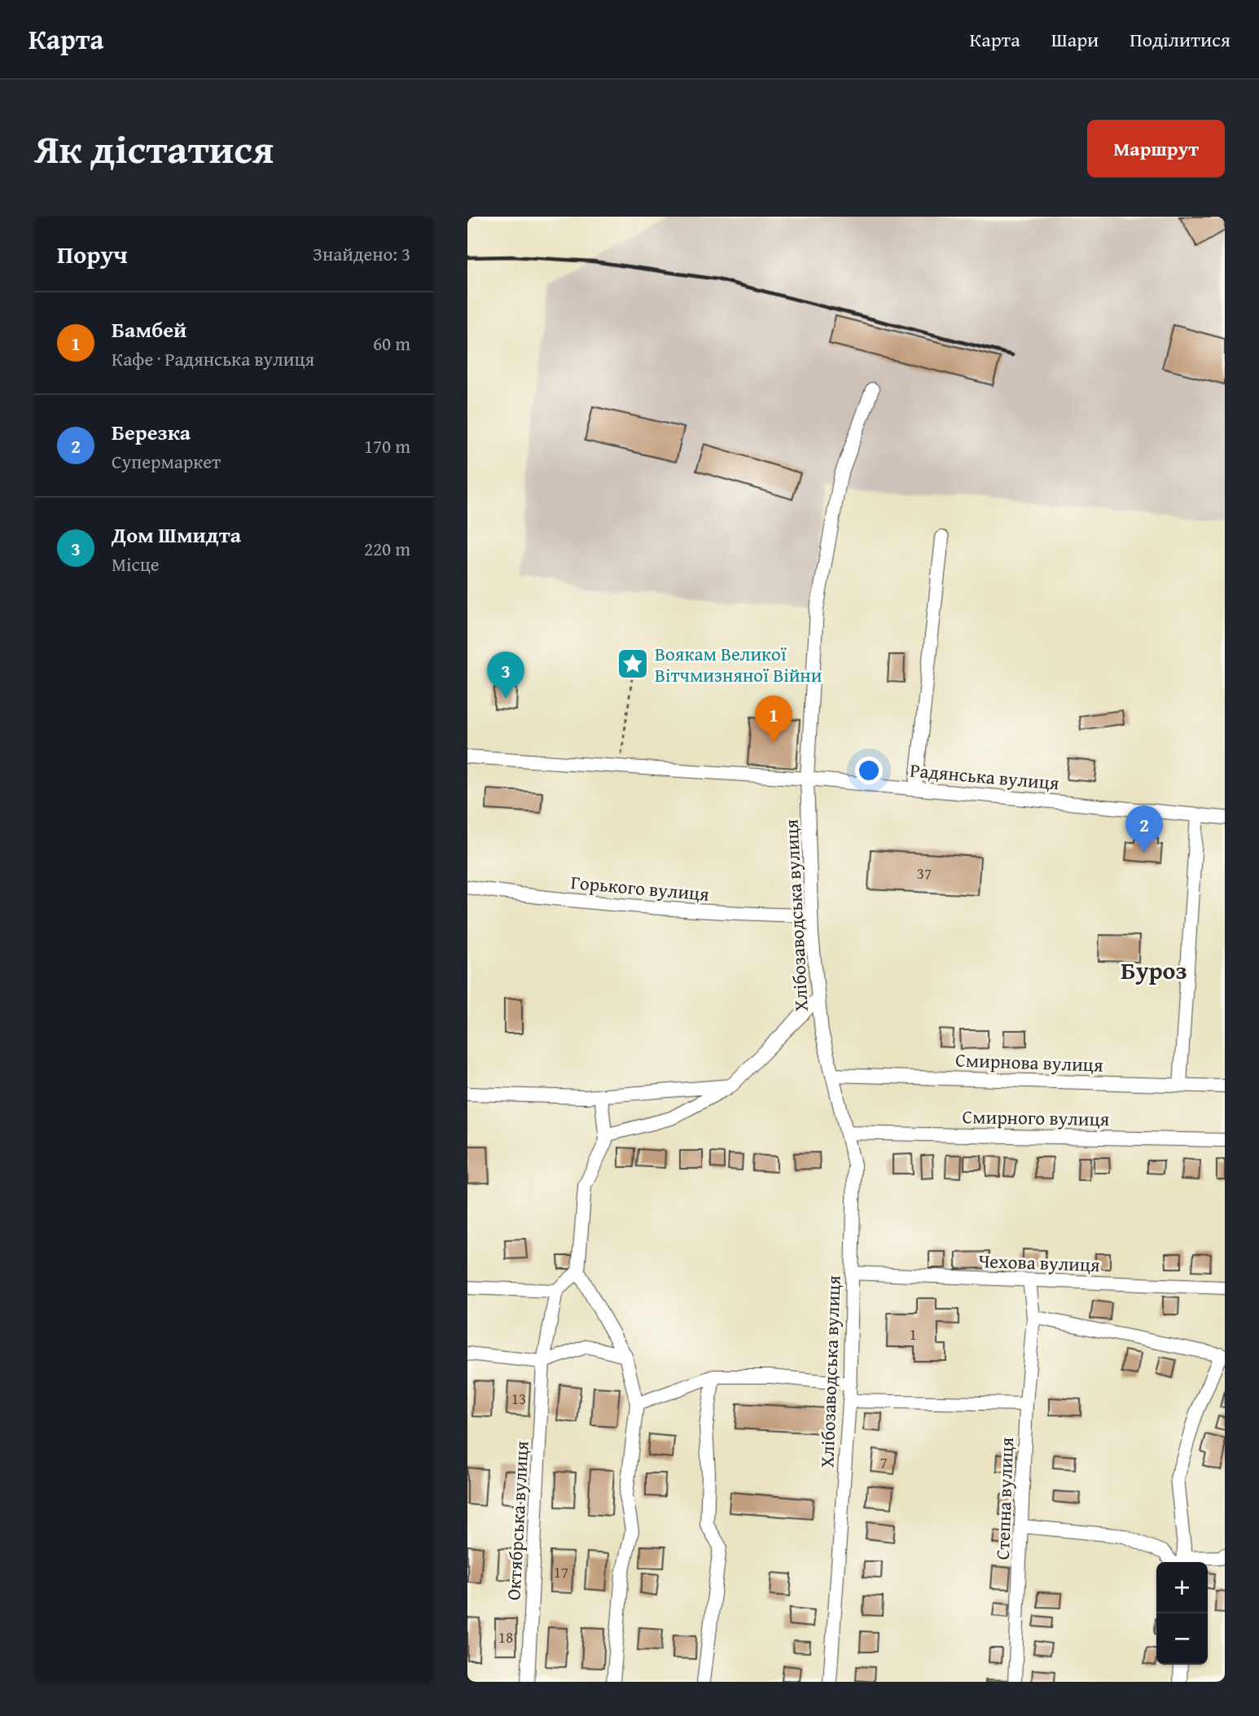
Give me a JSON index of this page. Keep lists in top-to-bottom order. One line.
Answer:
{"streets":{"street":["Радянська вулиця","Горького вулиця","Хлібозаводська вулиця","Смирнова вулиця","Смирного вулиця","Чехова вулиця","Степна вулиця","Октябрська вулиця"]},"crossings":[["Радянська вулиця","Хлібозаводська вулиця"],["Горького вулиця","Хлібозаводська вулиця"],["Хлібозаводська вулиця","Смирнова вулиця"],["Хлібозаводська вулиця","Смирного вулиця"],["Хлібозаводська вулиця","Чехова вулиця"],["Чехова вулиця","Степна вулиця"]],"districts":["Буроз"],"places":{"place":["Воякам Великої Вітчмизняної Війни"]},"house_numbers":["37","1","13","7","17","18"],"page":{"header":"Карта","nav":["Карта","Шари","Поділитися"],"title":"Як дістатися","buttons":"Маршрут","heading":["Поруч","Знайдено: 3"],"list":[{"mark":"1","name":"Бамбей","note":"Кафе · Радянська вулиця","value":"60 m"},{"mark":"2","name":"Березка","note":"Супермаркет","value":"170 m"},{"mark":"3","name":"Дом Шмидта","note":"Місце","value":"220 m"}],"pins":["3","1","2"],"map_buttons":["+","−"]}}
